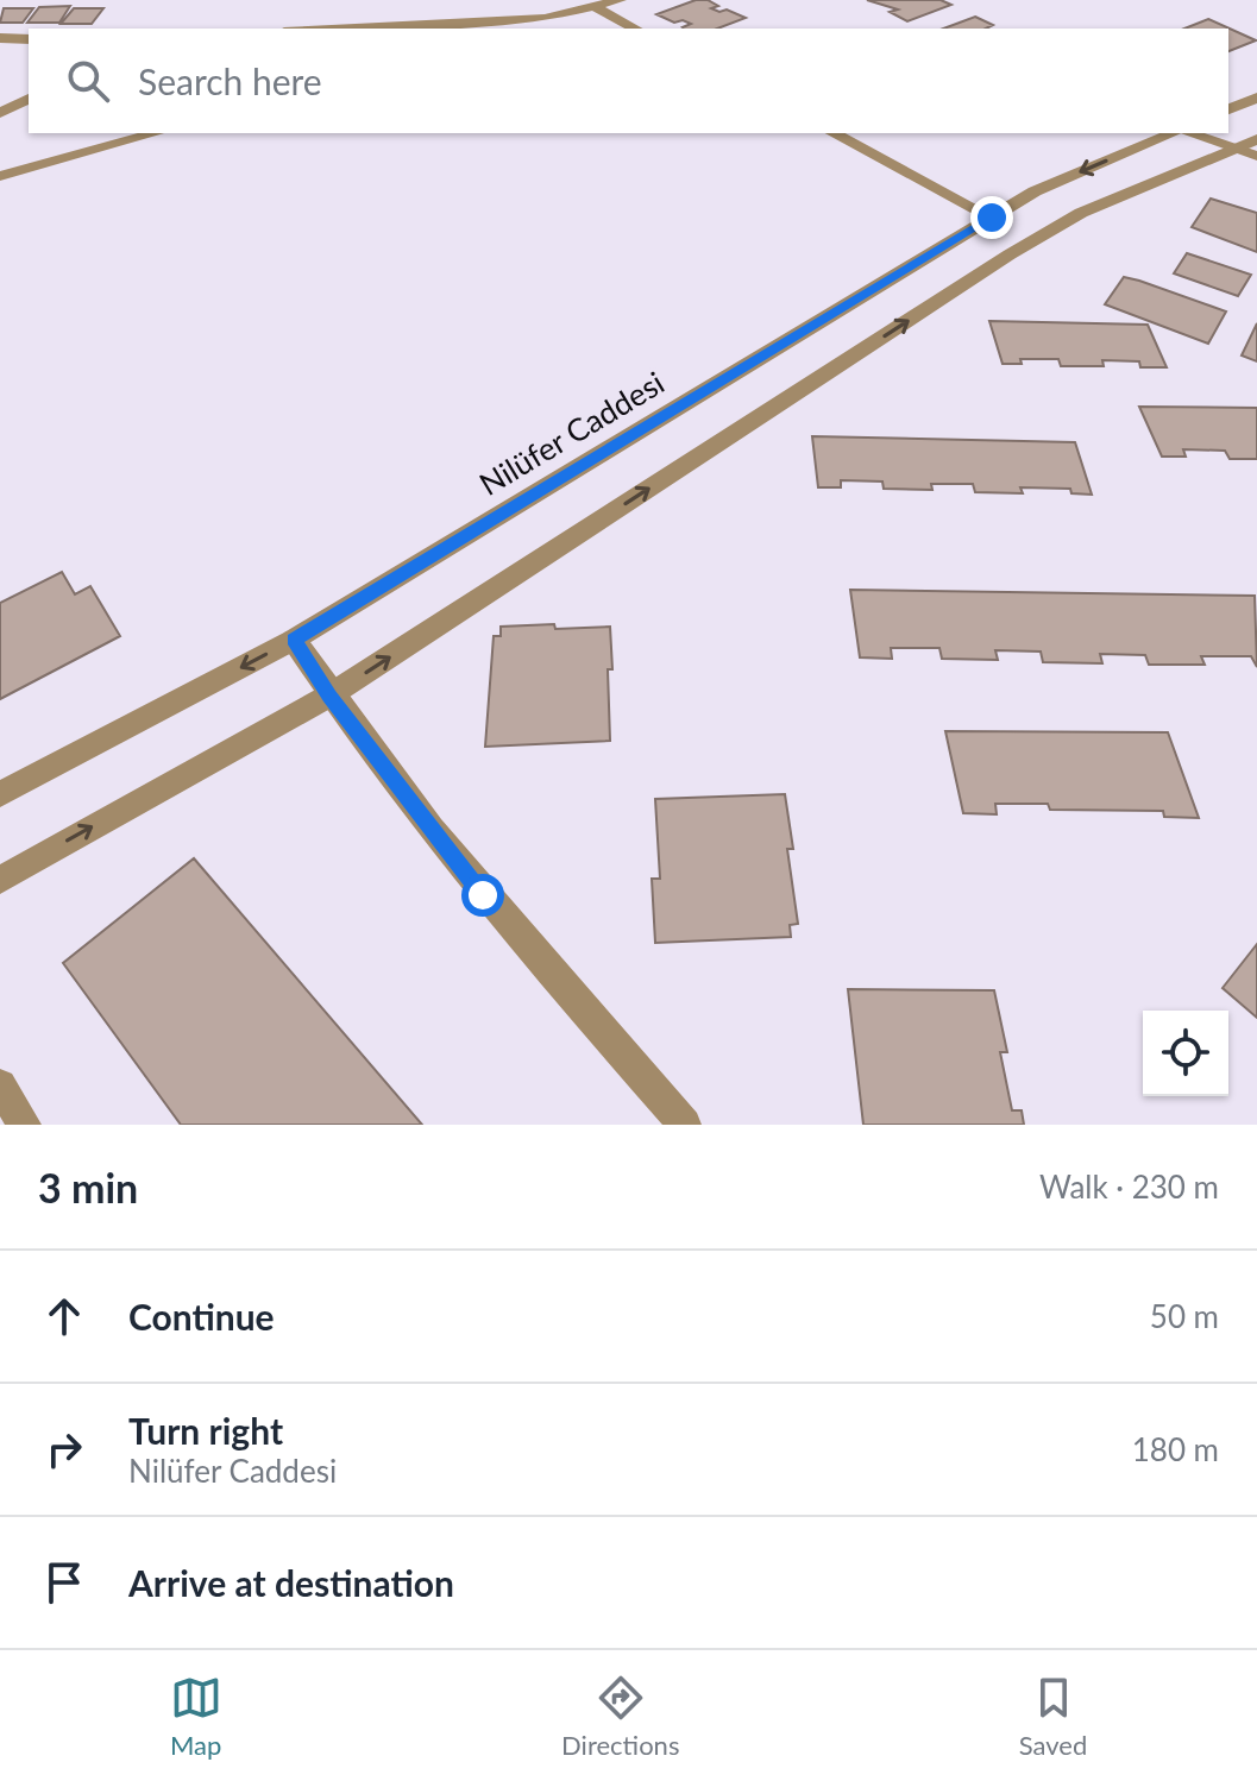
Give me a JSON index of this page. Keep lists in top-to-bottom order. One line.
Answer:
{"streets":{"street":["Nilüfer Caddesi"]},"page":{"search":"Search here","heading":["3 min","Walk · 230 m"],"list":[["Continue","50 m"],["Turn right","Nilüfer Caddesi","180 m"],"Arrive at destination"],"nav":["Map","Directions","Saved"]}}
